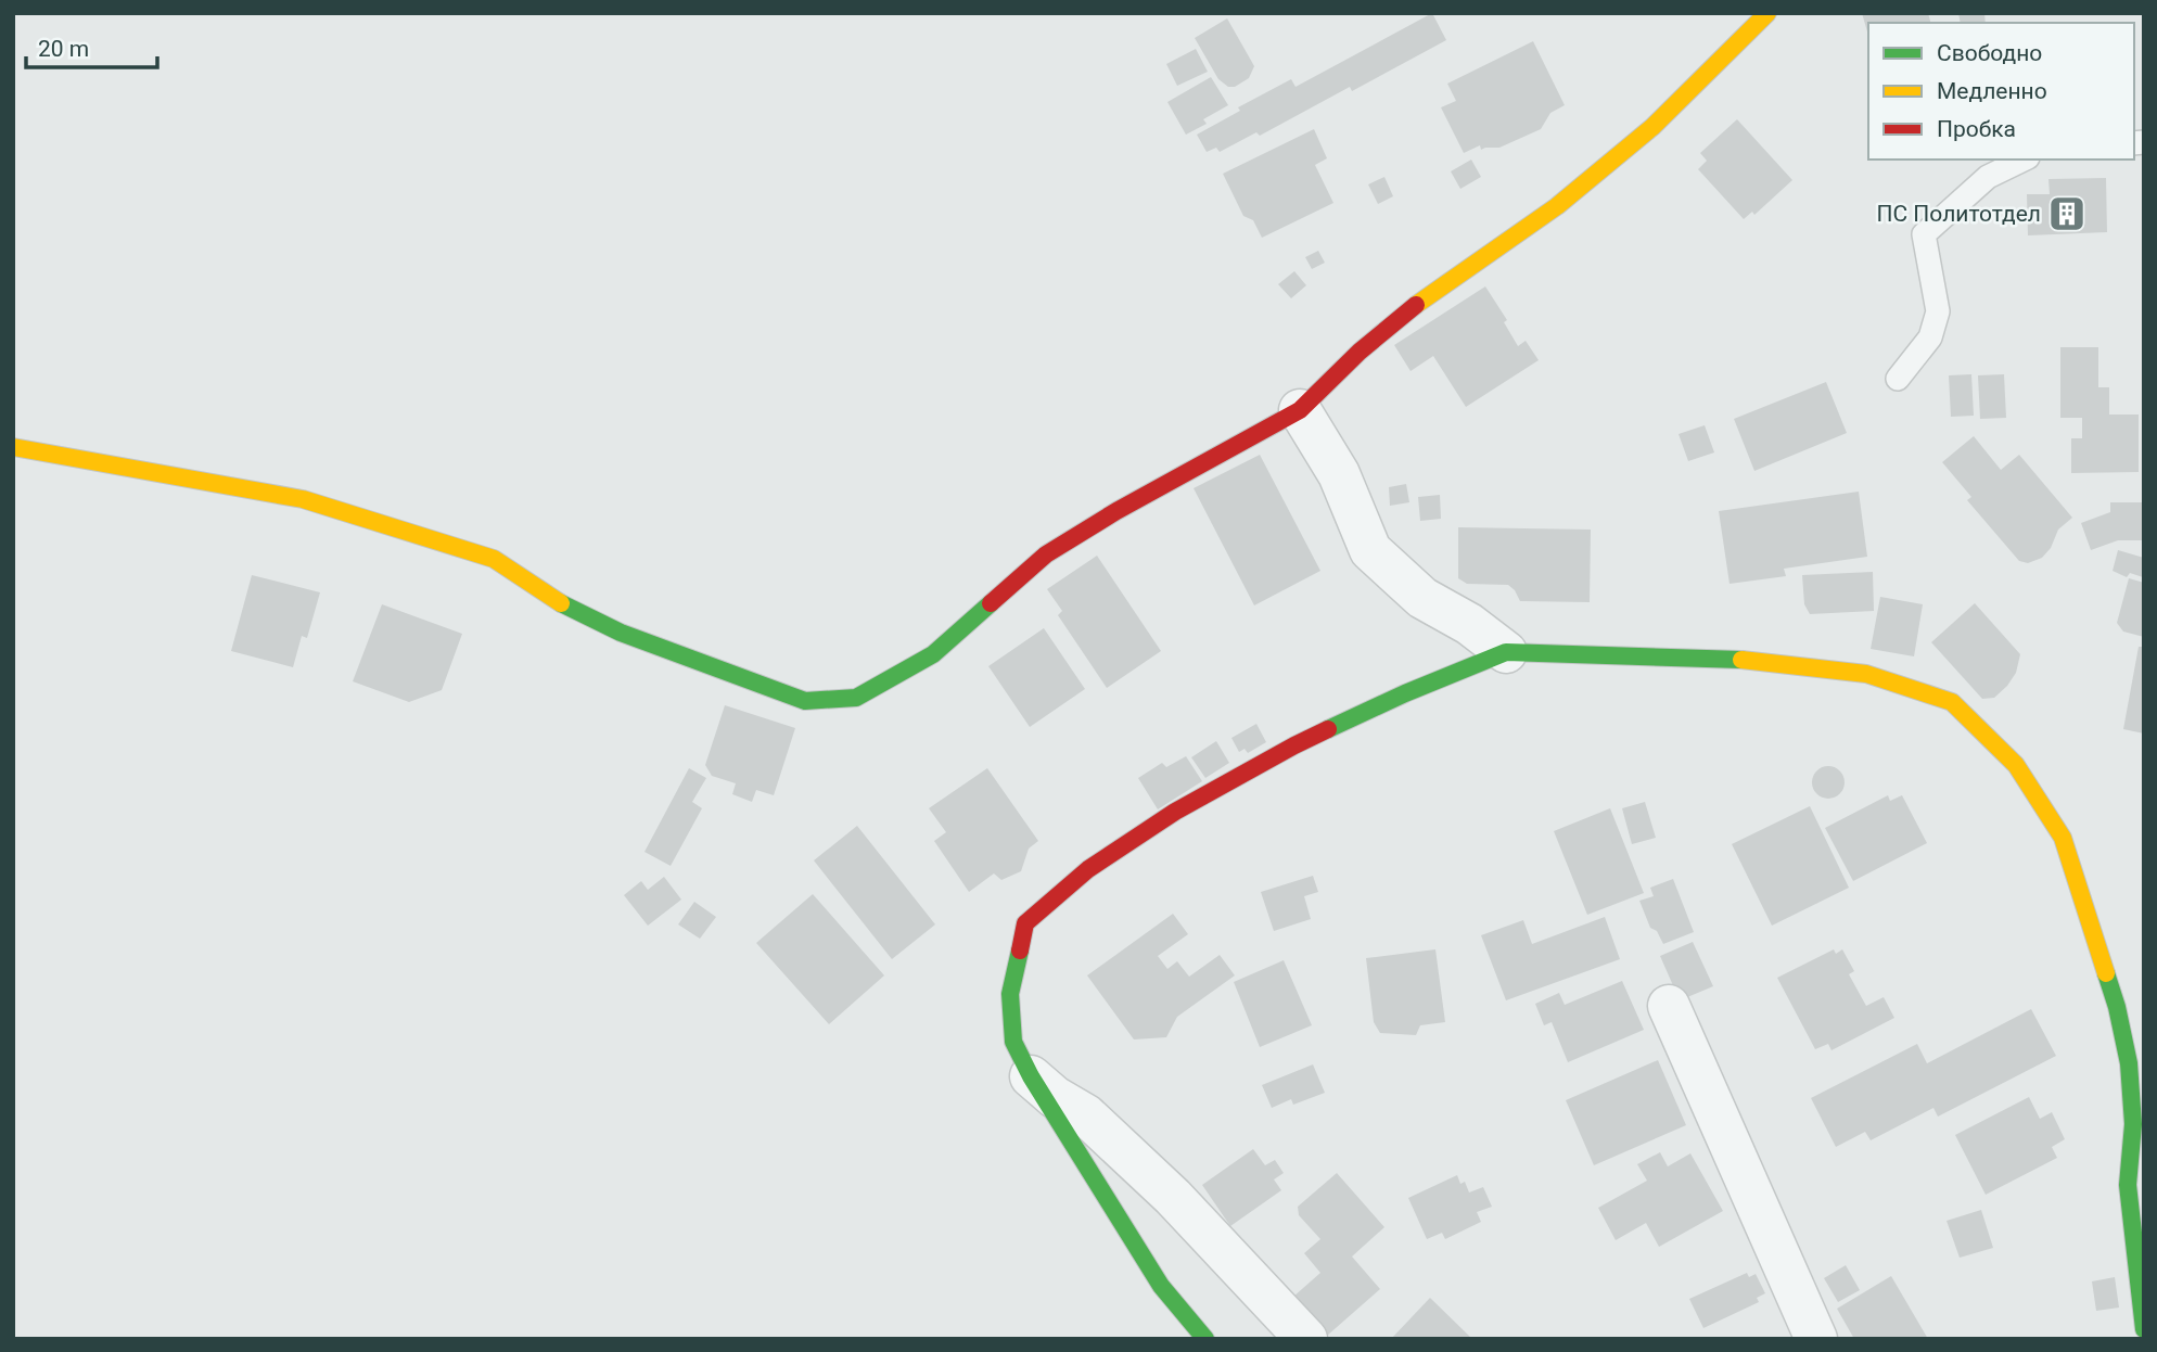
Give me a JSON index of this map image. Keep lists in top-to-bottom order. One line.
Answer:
{"places":{"building":["ПС Политотдел"]},"legend":["Свободно","Медленно","Пробка"],"scale_bar":"20 m"}
